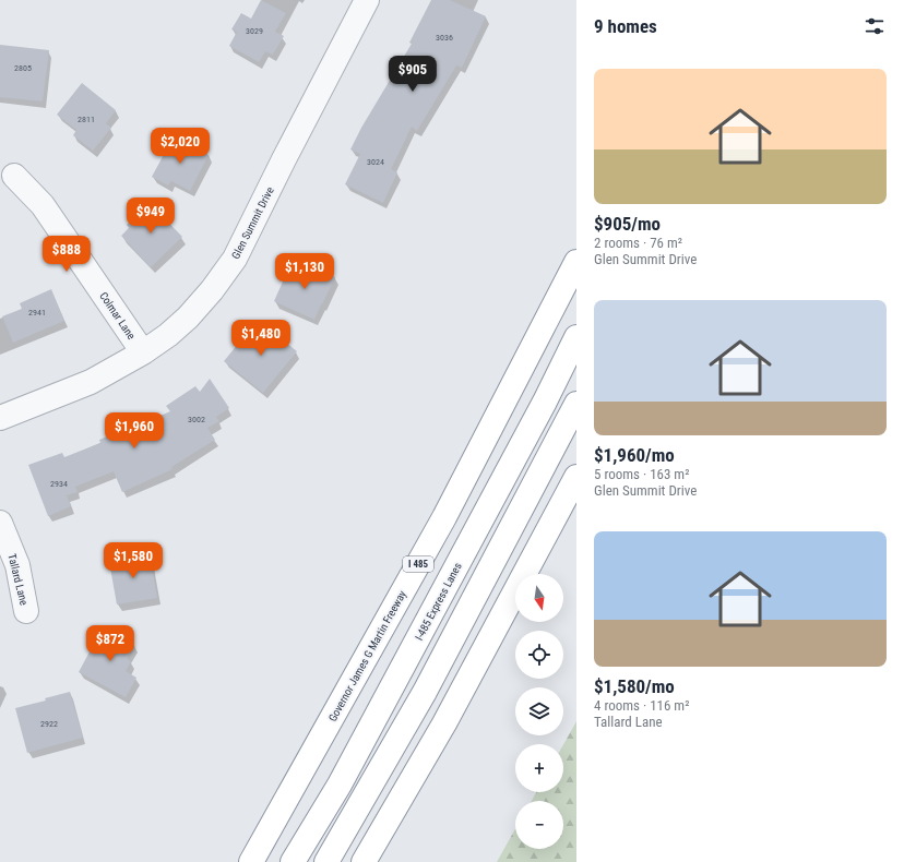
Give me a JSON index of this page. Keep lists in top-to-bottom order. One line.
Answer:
{"streets":{"highway":["I 485","I-485 Express Lanes","Governor James G Martin Freeway"],"street":["Glen Summit Drive","Colmar Lane","Tallard Lane"]},"crossings":[["Glen Summit Drive","Colmar Lane"]],"house_numbers":["3029","3036","2805","2811","3024","2941","3002","2934","2922"],"north":"bottom","page":{"heading":"9 homes","list":[{"name":"$905/mo","note":"2 rooms · 76 m² · Glen Summit Drive"},{"name":"$1,960/mo","note":"5 rooms · 163 m² · Glen Summit Drive"},{"name":"$1,580/mo","note":"4 rooms · 116 m² · Tallard Lane"}],"price":["$905","$2,020","$949","$888","$1,130","$1,480","$1,960","$1,580","$872"],"map_buttons":["+","−"]}}
